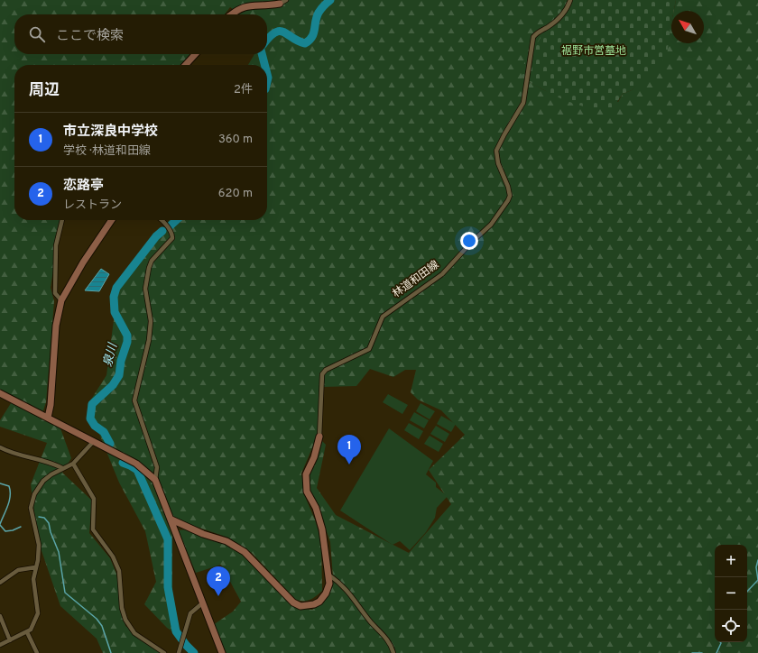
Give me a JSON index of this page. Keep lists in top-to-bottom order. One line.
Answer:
{"streets":{"street":["林道和田線"]},"water":["泉川"],"parks":["裾野市営墓地"],"north":"top left","page":{"search":"ここで検索","heading":["周辺","2件"],"list":[{"mark":"1","name":"市立深良中学校","note":"学校 · 林道和田線","value":"360 m"},{"mark":"2","name":"恋路亭","note":"レストラン","value":"620 m"}],"pins":["1","2"],"map_buttons":["+","−"]}}
